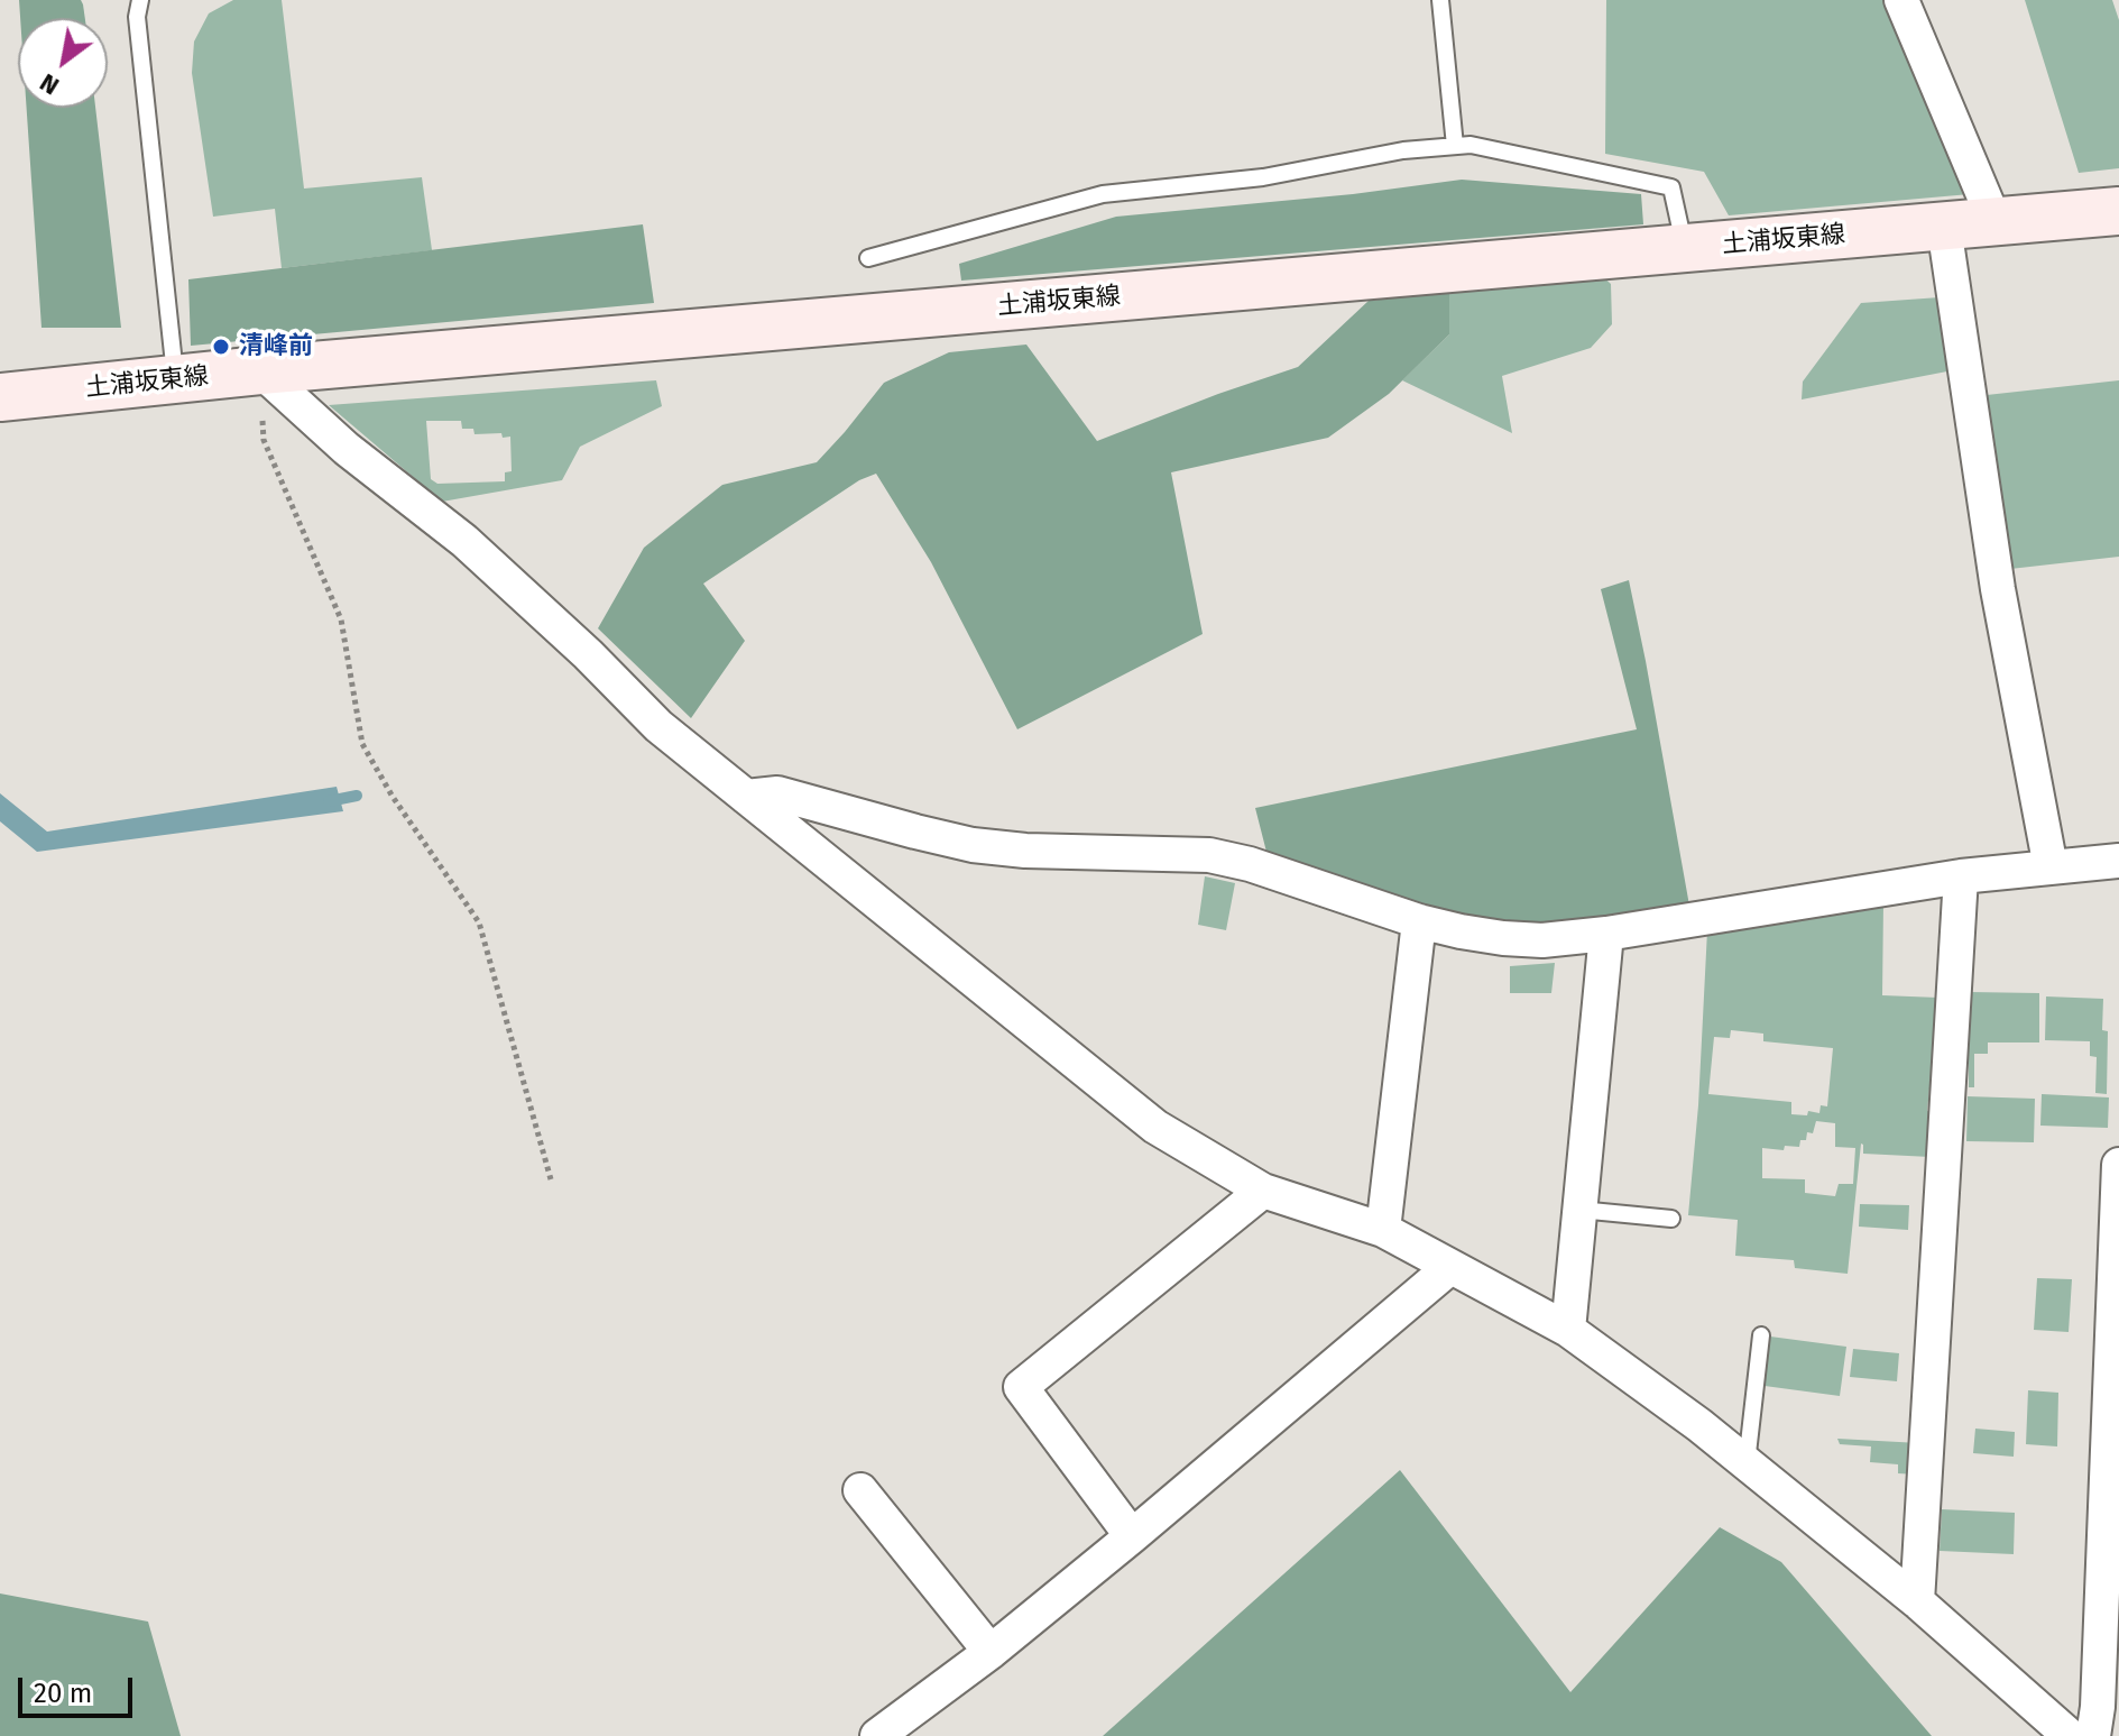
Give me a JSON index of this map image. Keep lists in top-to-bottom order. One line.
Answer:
{"streets":{"main road":["土浦坂東線"]},"places":["清峰前"],"scale_bar":"20 m","north":"bottom left"}
